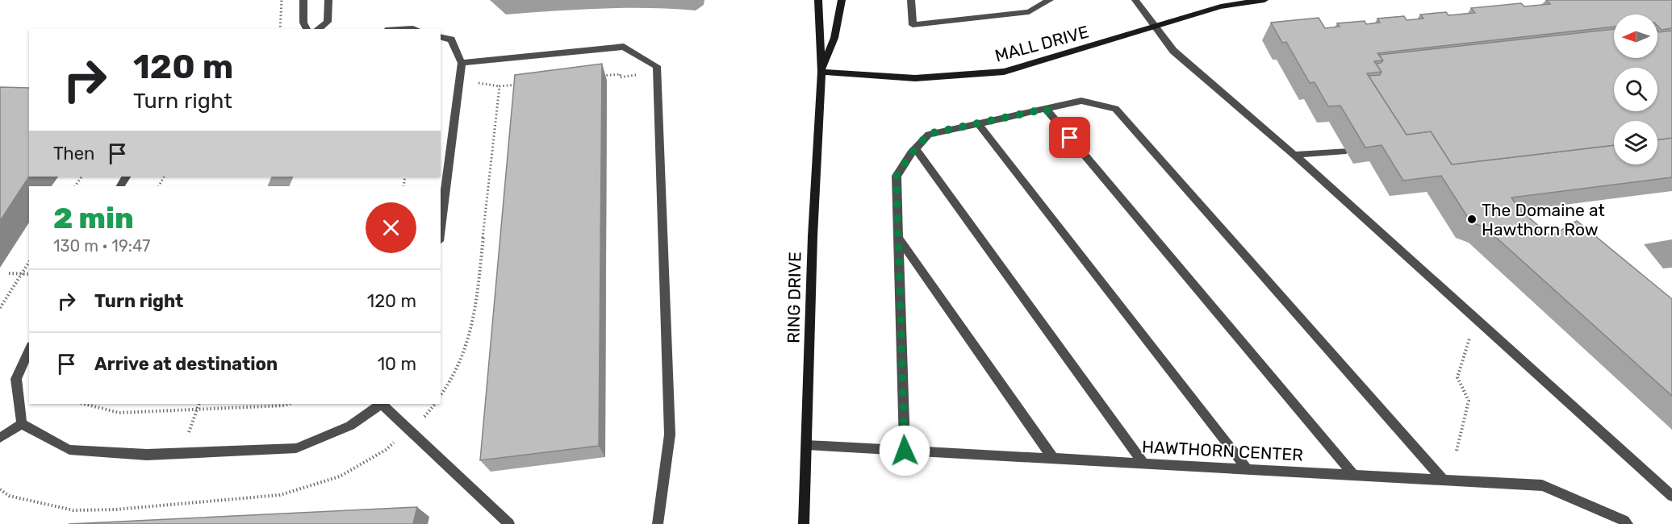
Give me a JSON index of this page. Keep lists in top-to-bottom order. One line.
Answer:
{"streets":{"street":["MALL DRIVE","RING DRIVE"],"lane":["HAWTHORN CENTER"]},"crossings":[["MALL DRIVE","RING DRIVE"],["RING DRIVE","HAWTHORN CENTER"]],"places":["The Domaine at Hawthorn Row"],"north":"left","page":{"turn":["120 m","Turn right"],"then":"Then","heading":["2 min","130 m · 19:47"],"list":[{"name":"Turn right","value":"120 m"},{"name":"Arrive at destination","value":"10 m"}]}}
